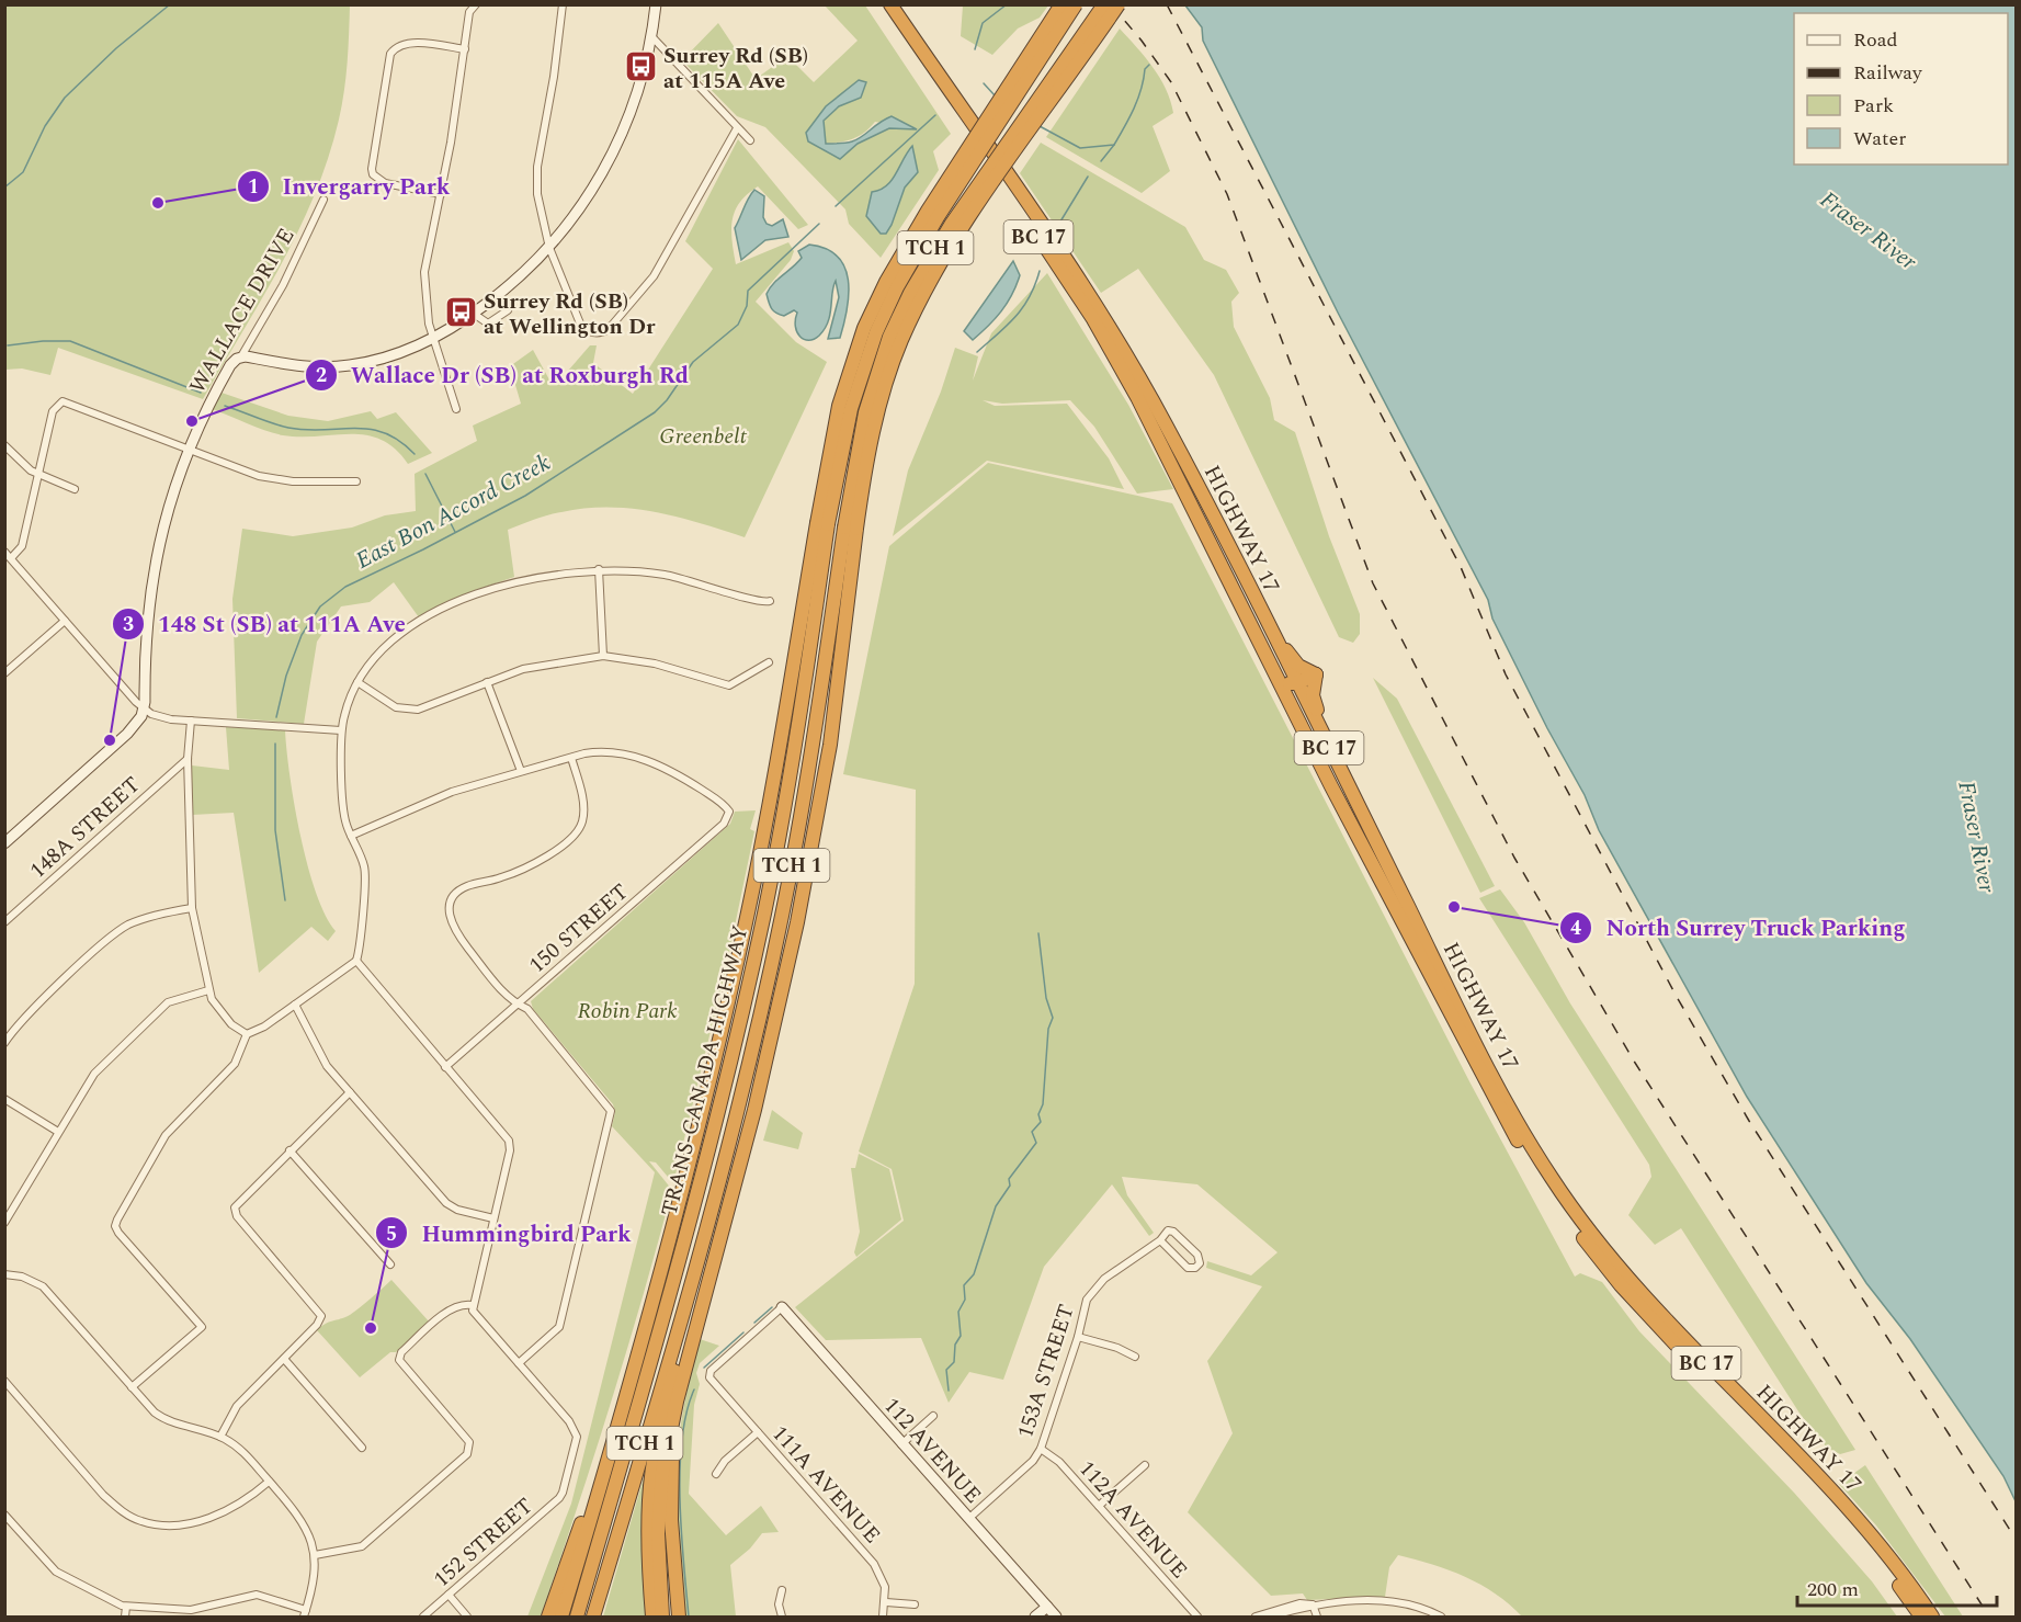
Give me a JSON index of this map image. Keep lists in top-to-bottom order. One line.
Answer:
{"streets":{"highway":["BC 17","TCH 1","HIGHWAY 17","TRANS-CANADA HIGHWAY"],"street":["WALLACE DRIVE","148A STREET","150 STREET","153A STREET","112 AVENUE","111A AVENUE","112A AVENUE","152 STREET"]},"crossings":[["TCH 1","TRANS-CANADA HIGHWAY"],["153A STREET","112 AVENUE"],["153A STREET","112A AVENUE"],["112 AVENUE","111A AVENUE"]],"water":["Fraser River","East Bon Accord Creek"],"parks":["Greenbelt","Robin Park"],"places":{"bus stop":["Surrey Rd (SB) at 115A Ave","Surrey Rd (SB) at Wellington Dr"],"other":["Invergarry Park","Wallace Dr (SB) at Roxburgh Rd","148 St (SB) at 111A Ave","North Surrey Truck Parking","Hummingbird Park"]},"legend":["Road","Railway","Park","Water"],"scale_bar":"200 m"}
